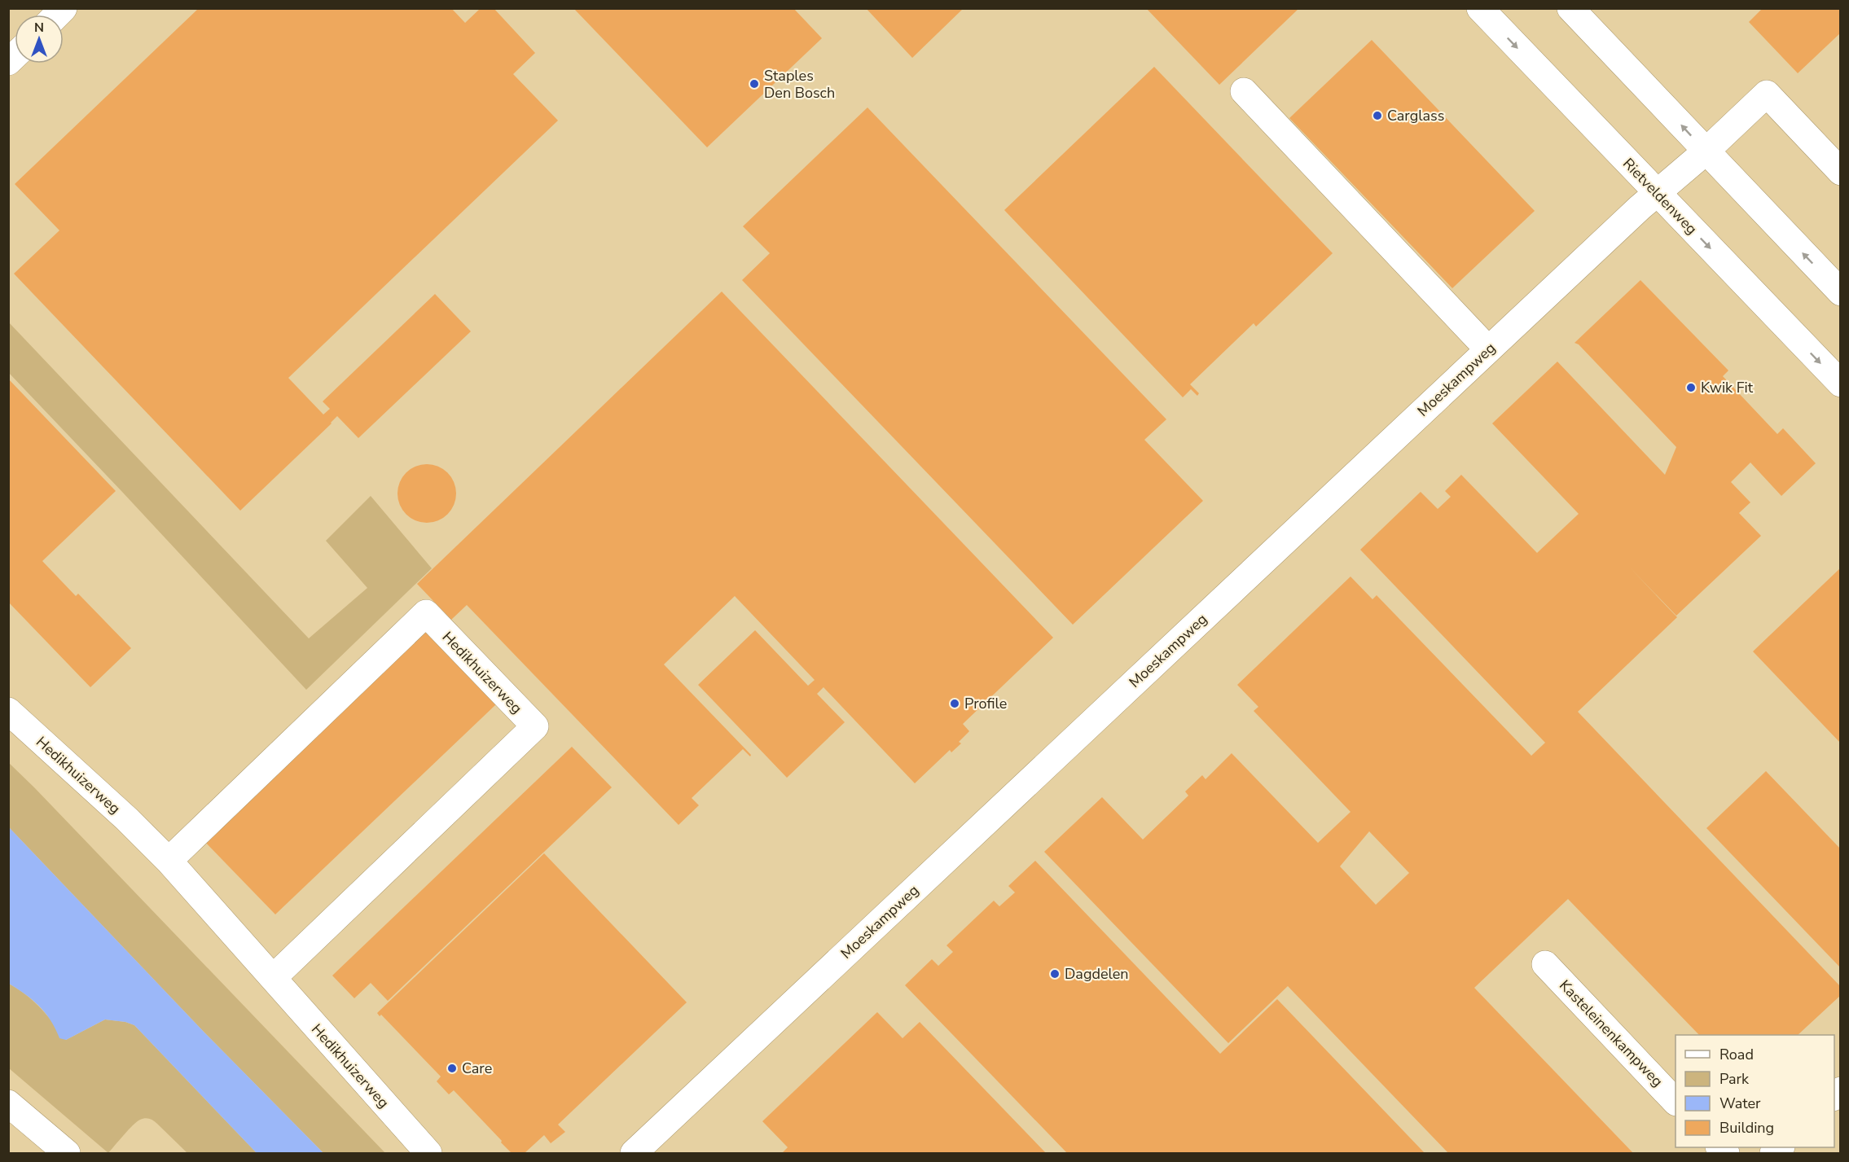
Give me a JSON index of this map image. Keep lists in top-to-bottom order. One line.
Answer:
{"streets":{"street":["Rietveldenweg","Moeskampweg","Hedikhuizerweg","Kasteleinenkampweg"]},"crossings":[["Rietveldenweg","Moeskampweg"]],"places":["Staples Den Bosch","Carglass","Kwik Fit","Profile","Dagdelen","Care"],"legend":["Road","Park","Water","Building"],"north":"top"}
